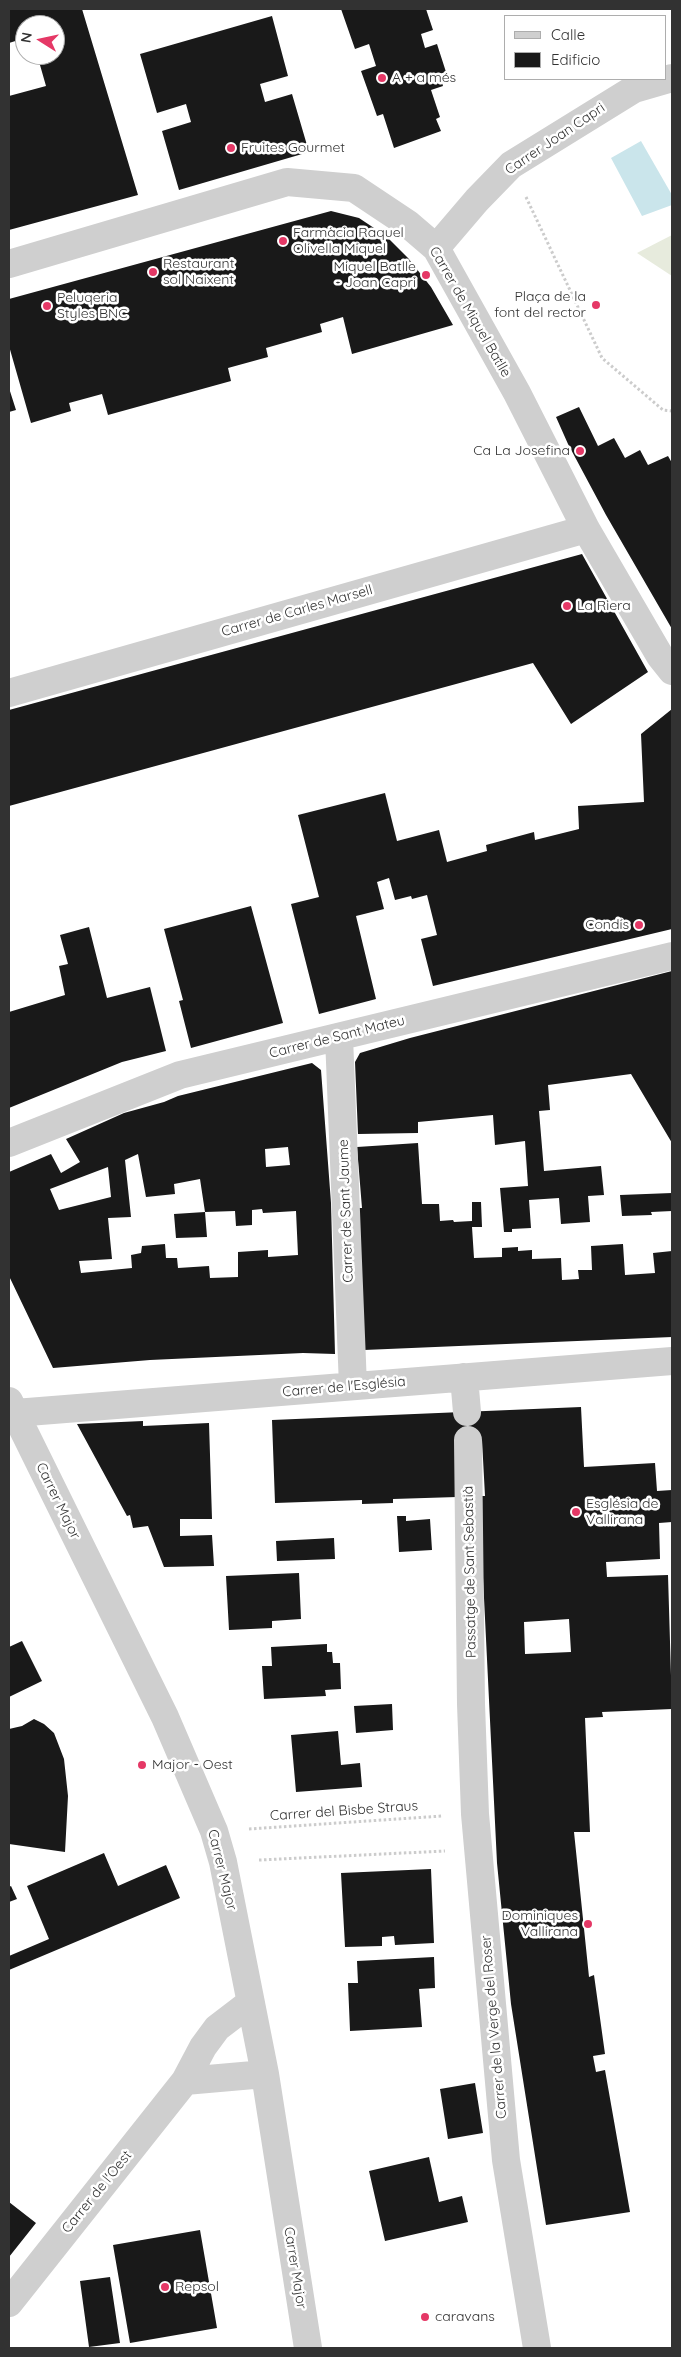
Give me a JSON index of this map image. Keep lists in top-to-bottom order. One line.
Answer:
{"streets":{"street":["Carrer Joan Capri","Carrer de Miquel Batlle","Carrer de Carles Marsell","Carrer de Sant Mateu","Carrer de Sant Jaume","Carrer de l'Església","Carrer Major","Passatge de Sant Sebastià","Carrer de la Verge del Roser","Carrer de l'Oest"],"path":["Carrer del Bisbe Straus"]},"crossings":[["Carrer Joan Capri","Carrer de Miquel Batlle"],["Carrer de Miquel Batlle","Carrer de Carles Marsell"],["Carrer de Sant Mateu","Carrer de Sant Jaume"],["Carrer de Sant Jaume","Carrer de l'Església"],["Carrer de l'Església","Carrer Major"],["Carrer Major","Carrer del Bisbe Straus"],["Carrer Major","Carrer de l'Oest"],["Passatge de Sant Sebastià","Carrer de la Verge del Roser"],["Carrer del Bisbe Straus","Carrer de la Verge del Roser"]],"places":["A + a més","Fruites Gourmet","Farmàcia Raquel Olivella Miquel","Restaurant sol Naixent","Miquel Batlle - Joan Capri","Plaça de la font del rector","Peluqeria Styles BNC","Ca La Josefina","La Riera","Condis","Església de Vallirana","Major - Oest","Dominiques Vallirana","Repsol","caravans"],"legend":["Calle","Edificio"],"north":"left"}
